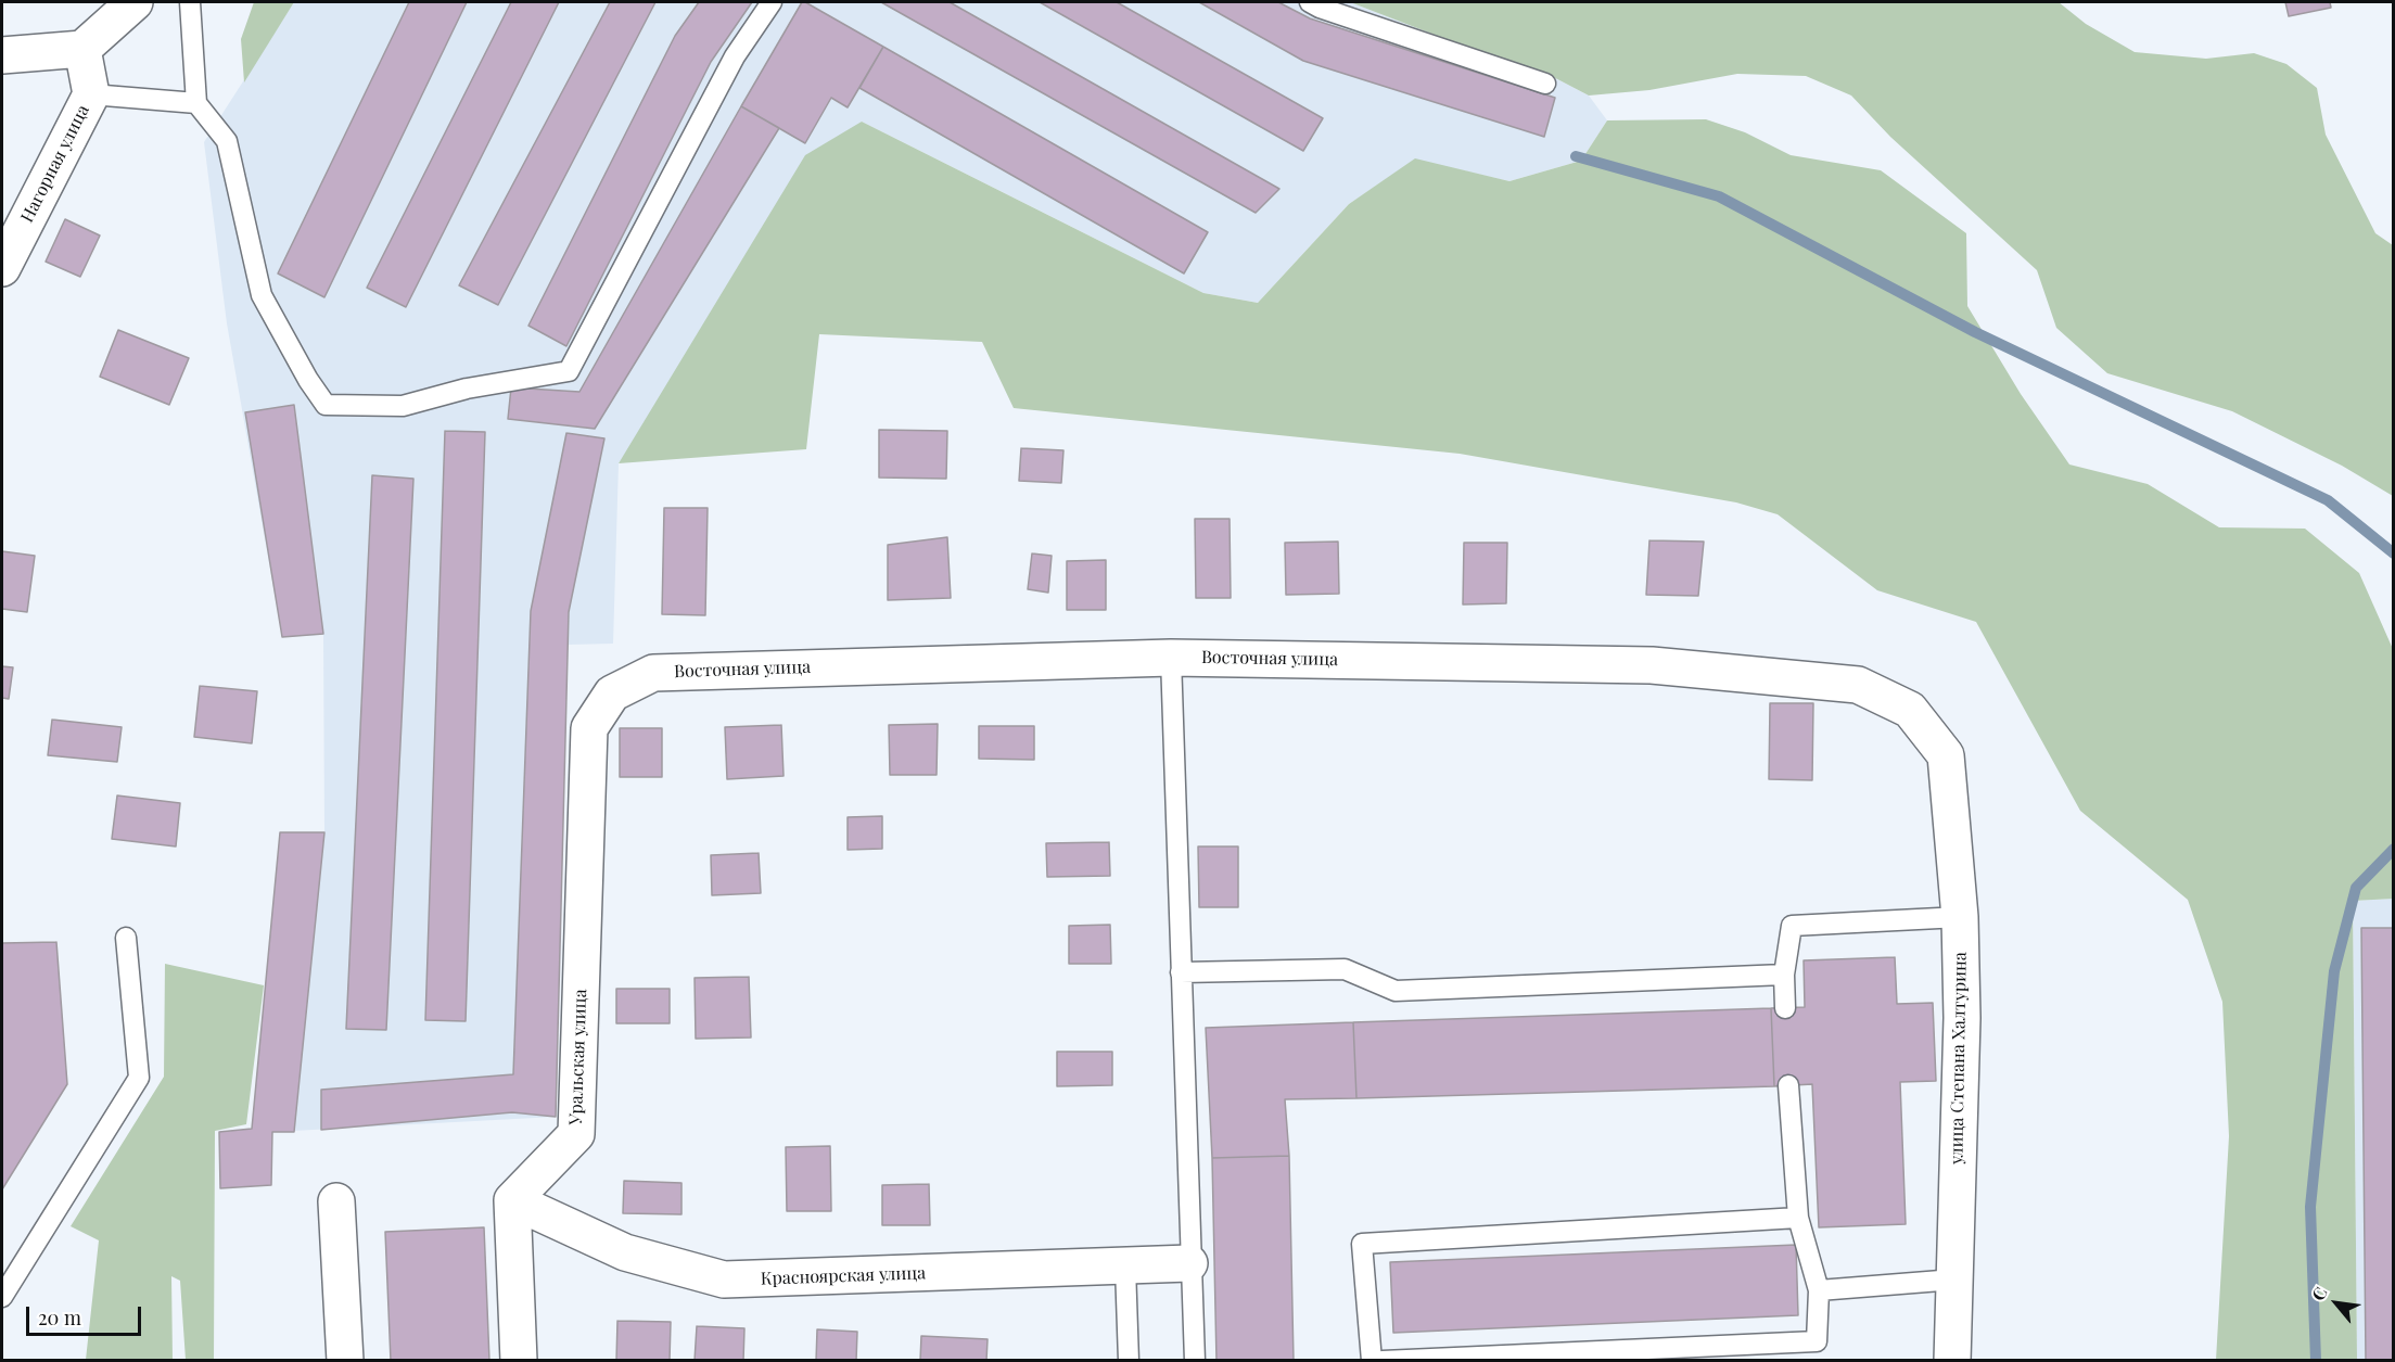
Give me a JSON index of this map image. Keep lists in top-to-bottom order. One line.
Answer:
{"streets":{"street":["Нагорная улица","Восточная улица","Уральская улица","улица Степана Халтурина","Красноярская улица"]},"crossings":[["Восточная улица","Уральская улица"],["Восточная улица","улица Степана Халтурина"],["Уральская улица","Красноярская улица"]],"scale_bar":"20 m","north":"top left"}
